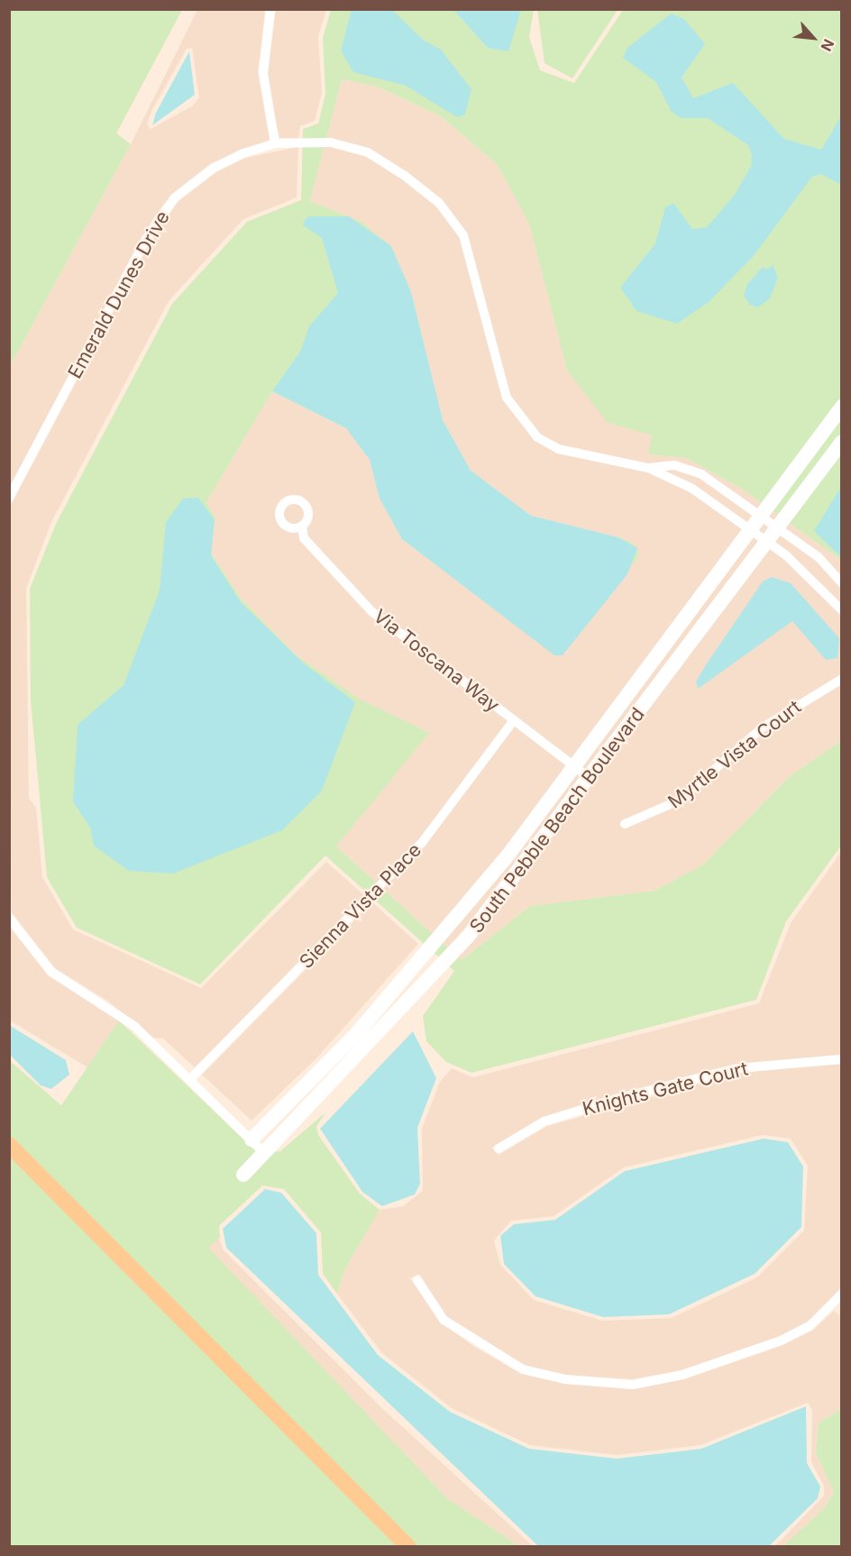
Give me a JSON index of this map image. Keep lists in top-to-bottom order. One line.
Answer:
{"streets":{"street":["Emerald Dunes Drive","Via Toscana Way","Myrtle Vista Court","South Pebble Beach Boulevard","Sienna Vista Place","Knights Gate Court"]},"crossings":[["Emerald Dunes Drive","South Pebble Beach Boulevard"],["Via Toscana Way","South Pebble Beach Boulevard"],["Via Toscana Way","Sienna Vista Place"]],"north":"bottom right"}
